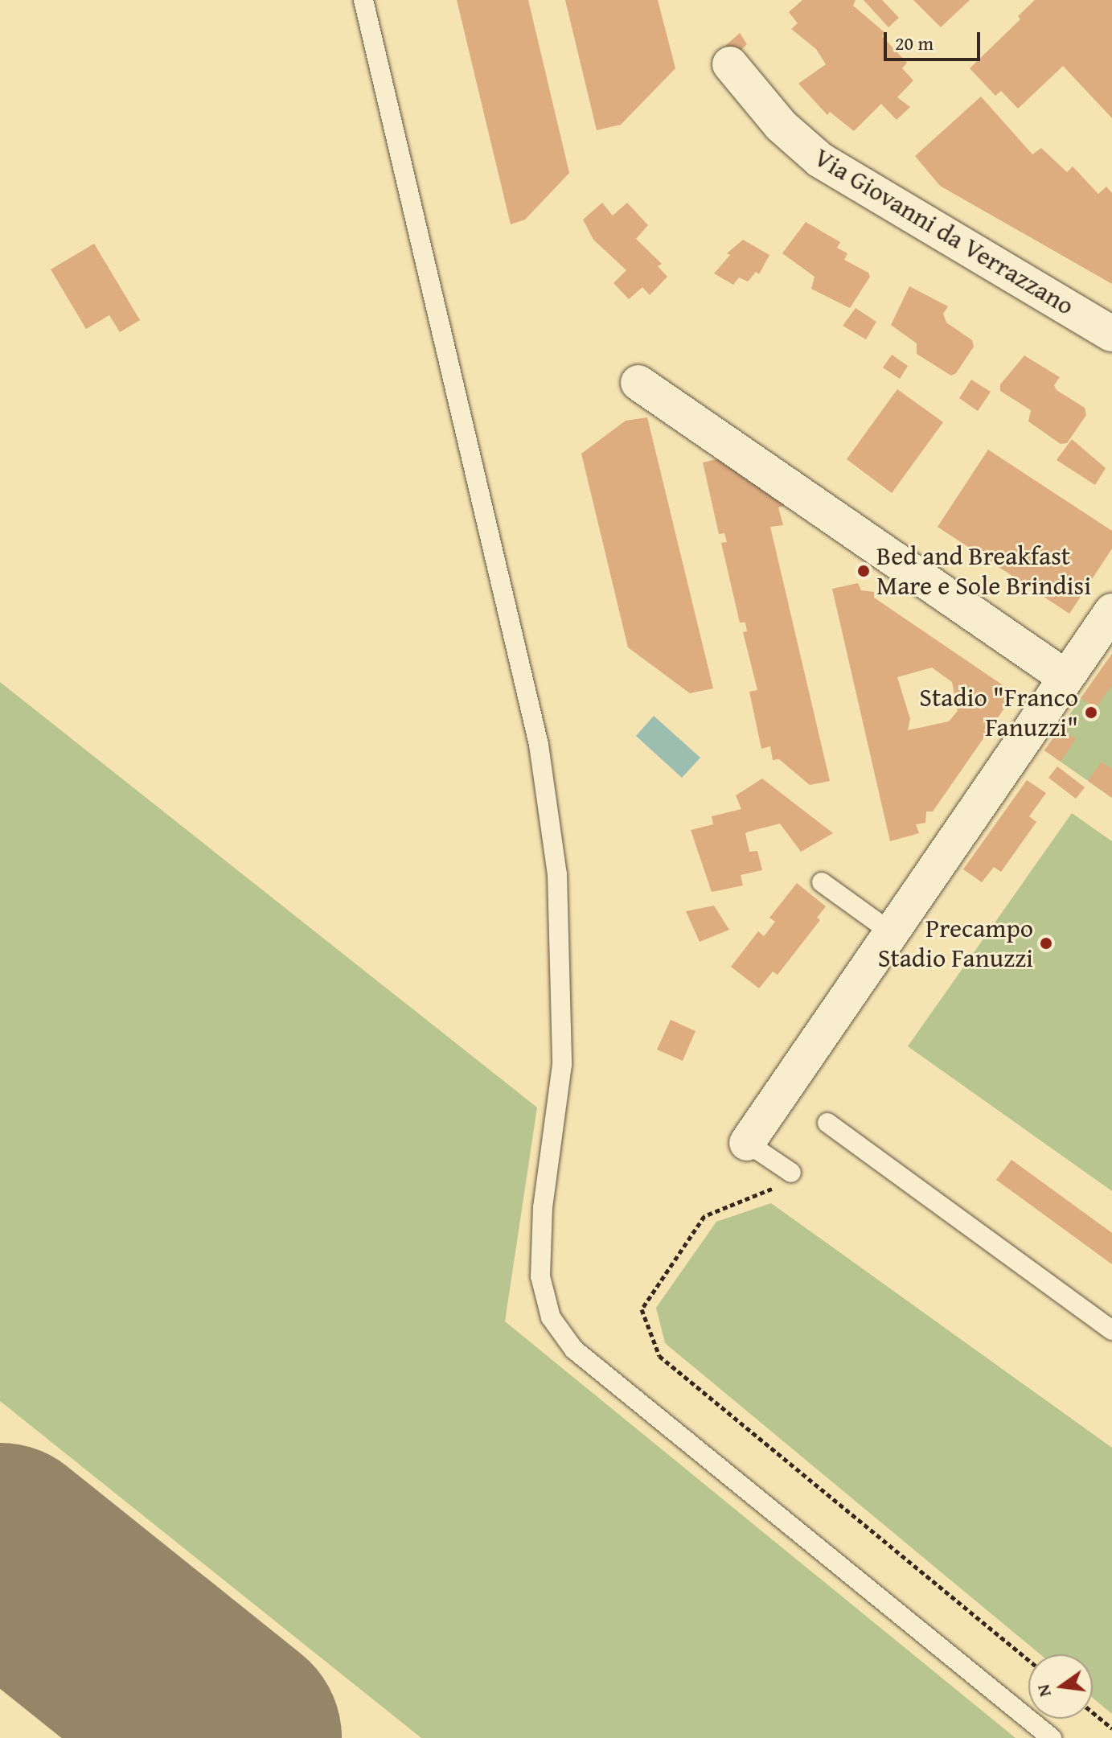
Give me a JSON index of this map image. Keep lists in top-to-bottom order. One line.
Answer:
{"streets":{"street":["Via Giovanni da Verrazzano"]},"places":["Bed and Breakfast Mare e Sole Brindisi","Stadio \"Franco Fanuzzi\"","Precampo Stadio Fanuzzi"],"scale_bar":"20 m","north":"left"}
